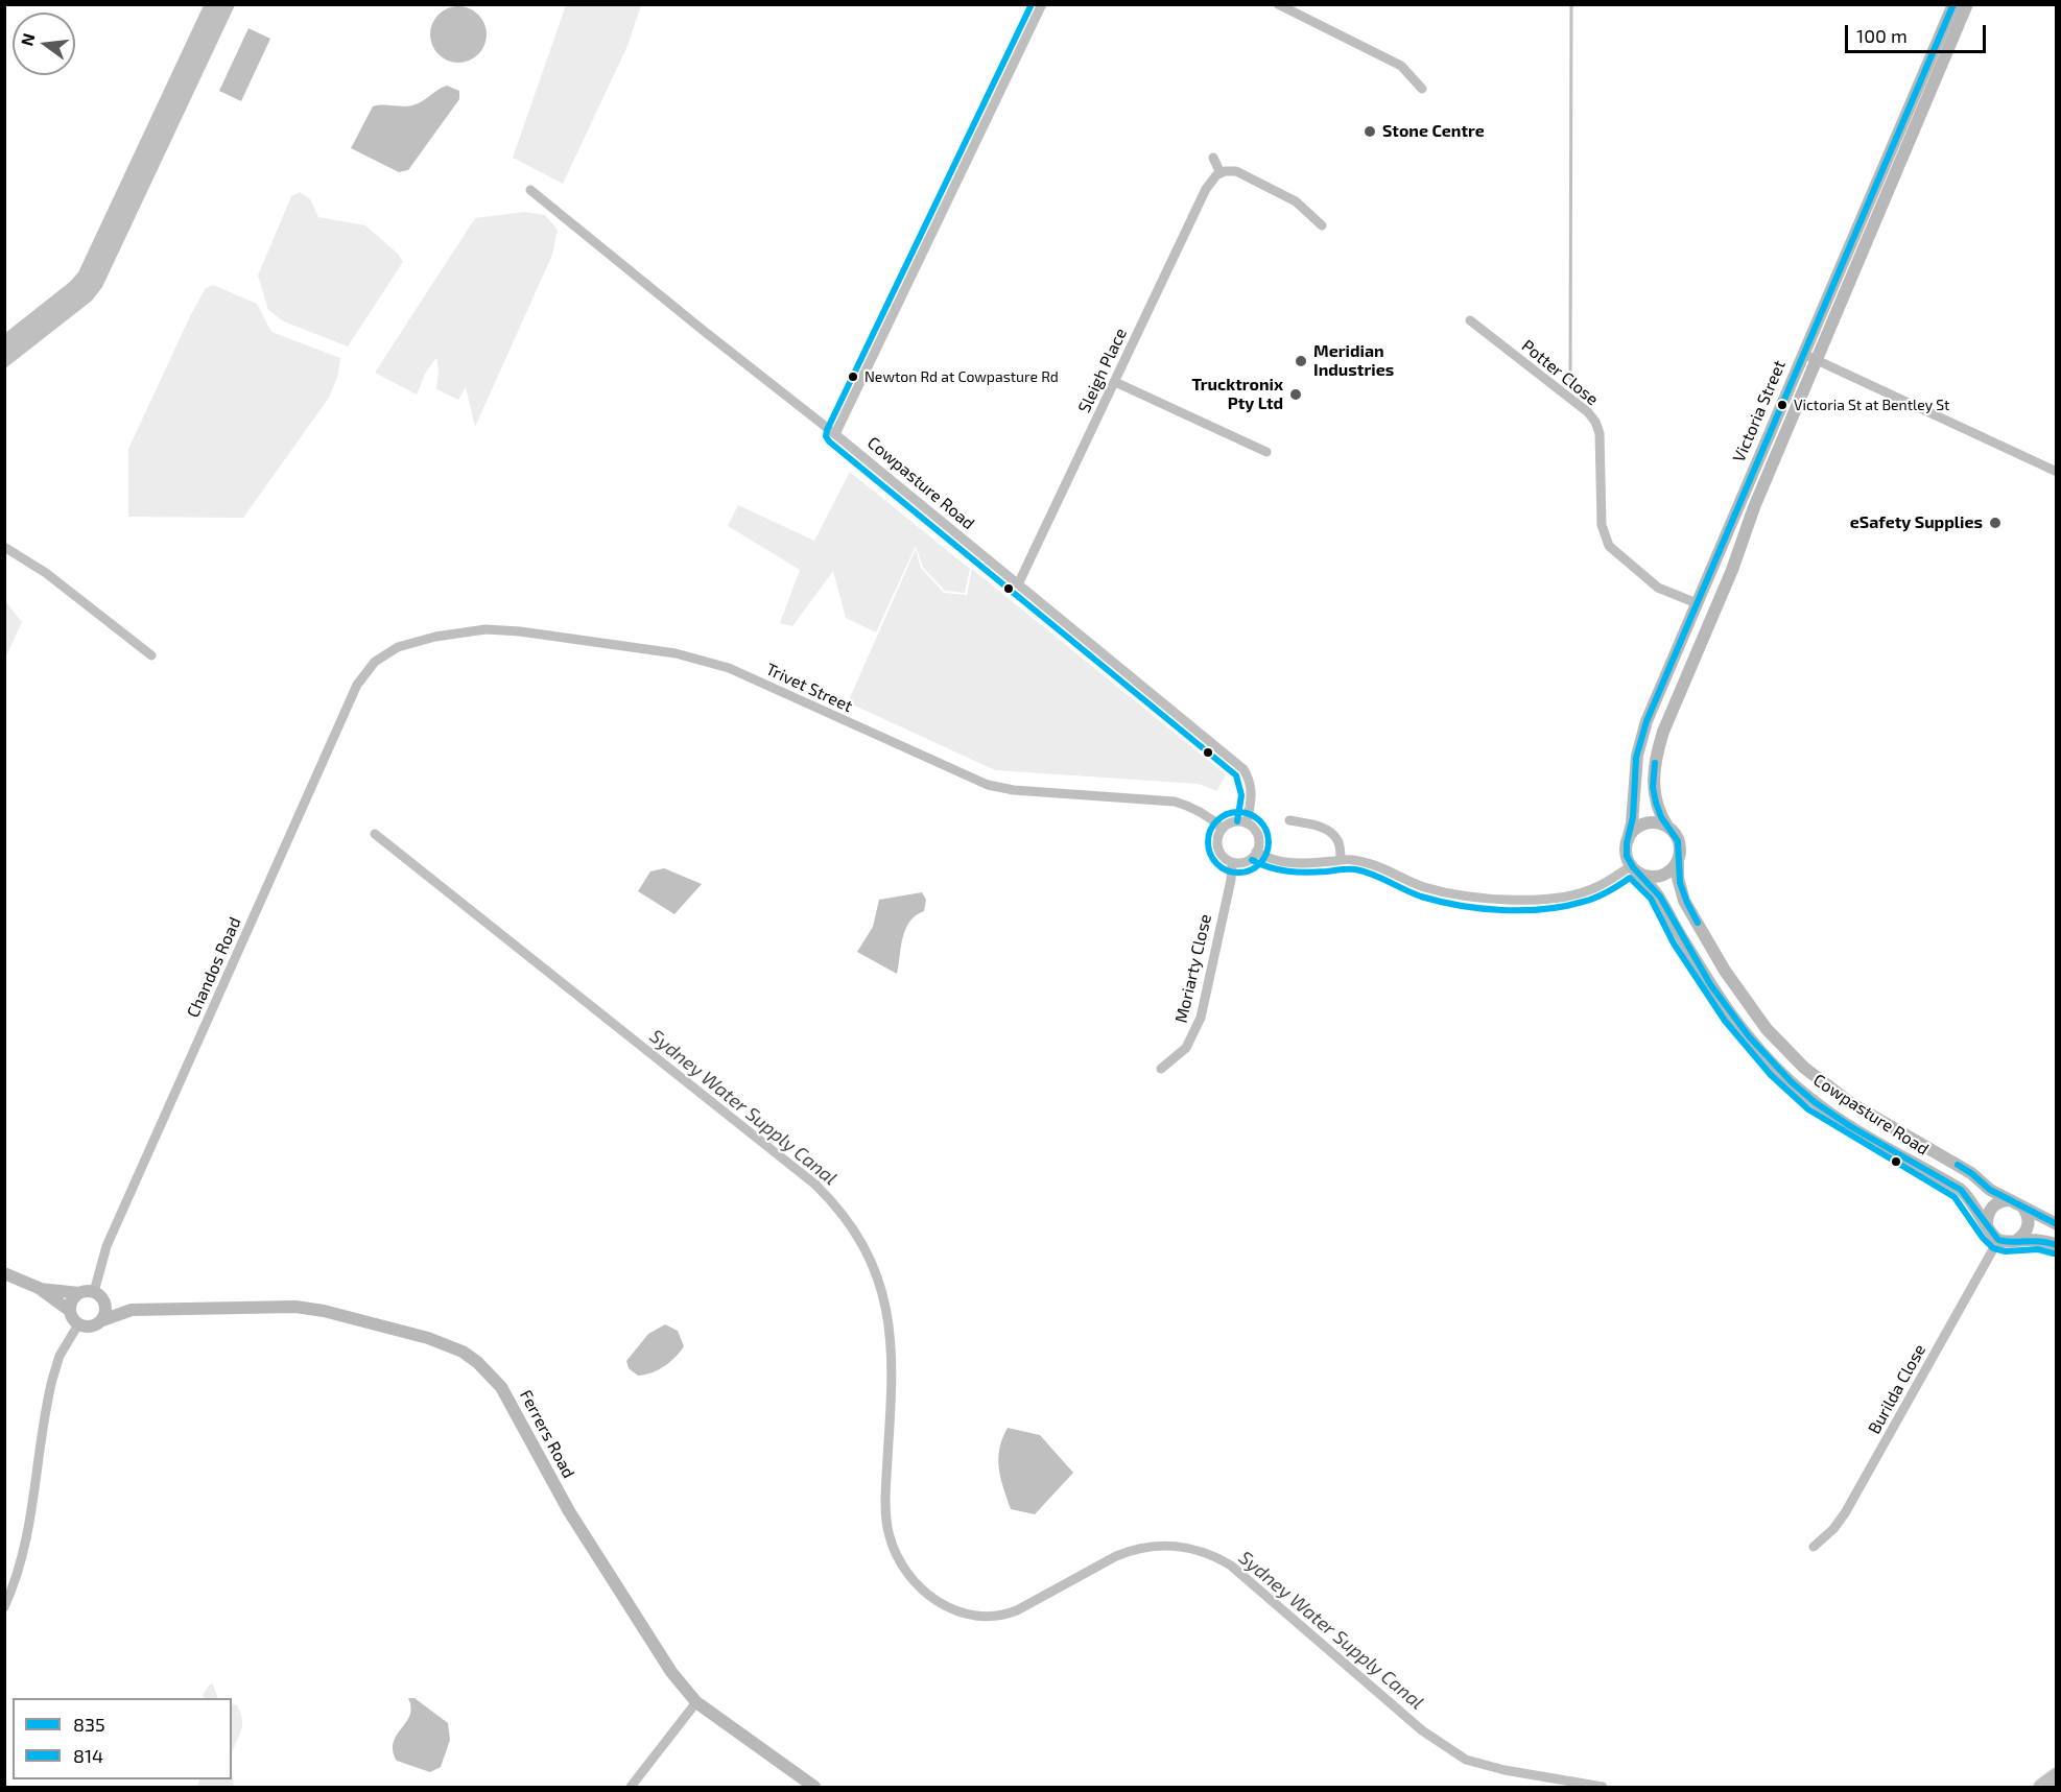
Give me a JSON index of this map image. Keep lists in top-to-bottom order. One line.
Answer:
{"streets":{"main road":["Victoria Street","Cowpasture Road","Ferrers Road"],"street":["Sleigh Place","Potter Close","Trivet Street","Chandos Road","Moriarty Close","Burilda Close"]},"crossings":[["Sleigh Place","Cowpasture Road"],["Potter Close","Victoria Street"],["Victoria Street","Cowpasture Road"],["Cowpasture Road","Trivet Street"],["Cowpasture Road","Moriarty Close"],["Cowpasture Road","Burilda Close"],["Trivet Street","Chandos Road"],["Trivet Street","Moriarty Close"],["Chandos Road","Ferrers Road"]],"water":["Sydney Water Supply Canal"],"places":["Stone Centre","Meridian Industries","Newton Rd at Cowpasture Rd","Trucktronix Pty Ltd","Victoria St at Bentley St","eSafety Supplies"],"lines":["transit line 835","transit line 814"],"legend":["835","814"],"scale_bar":"100 m","north":"left"}
